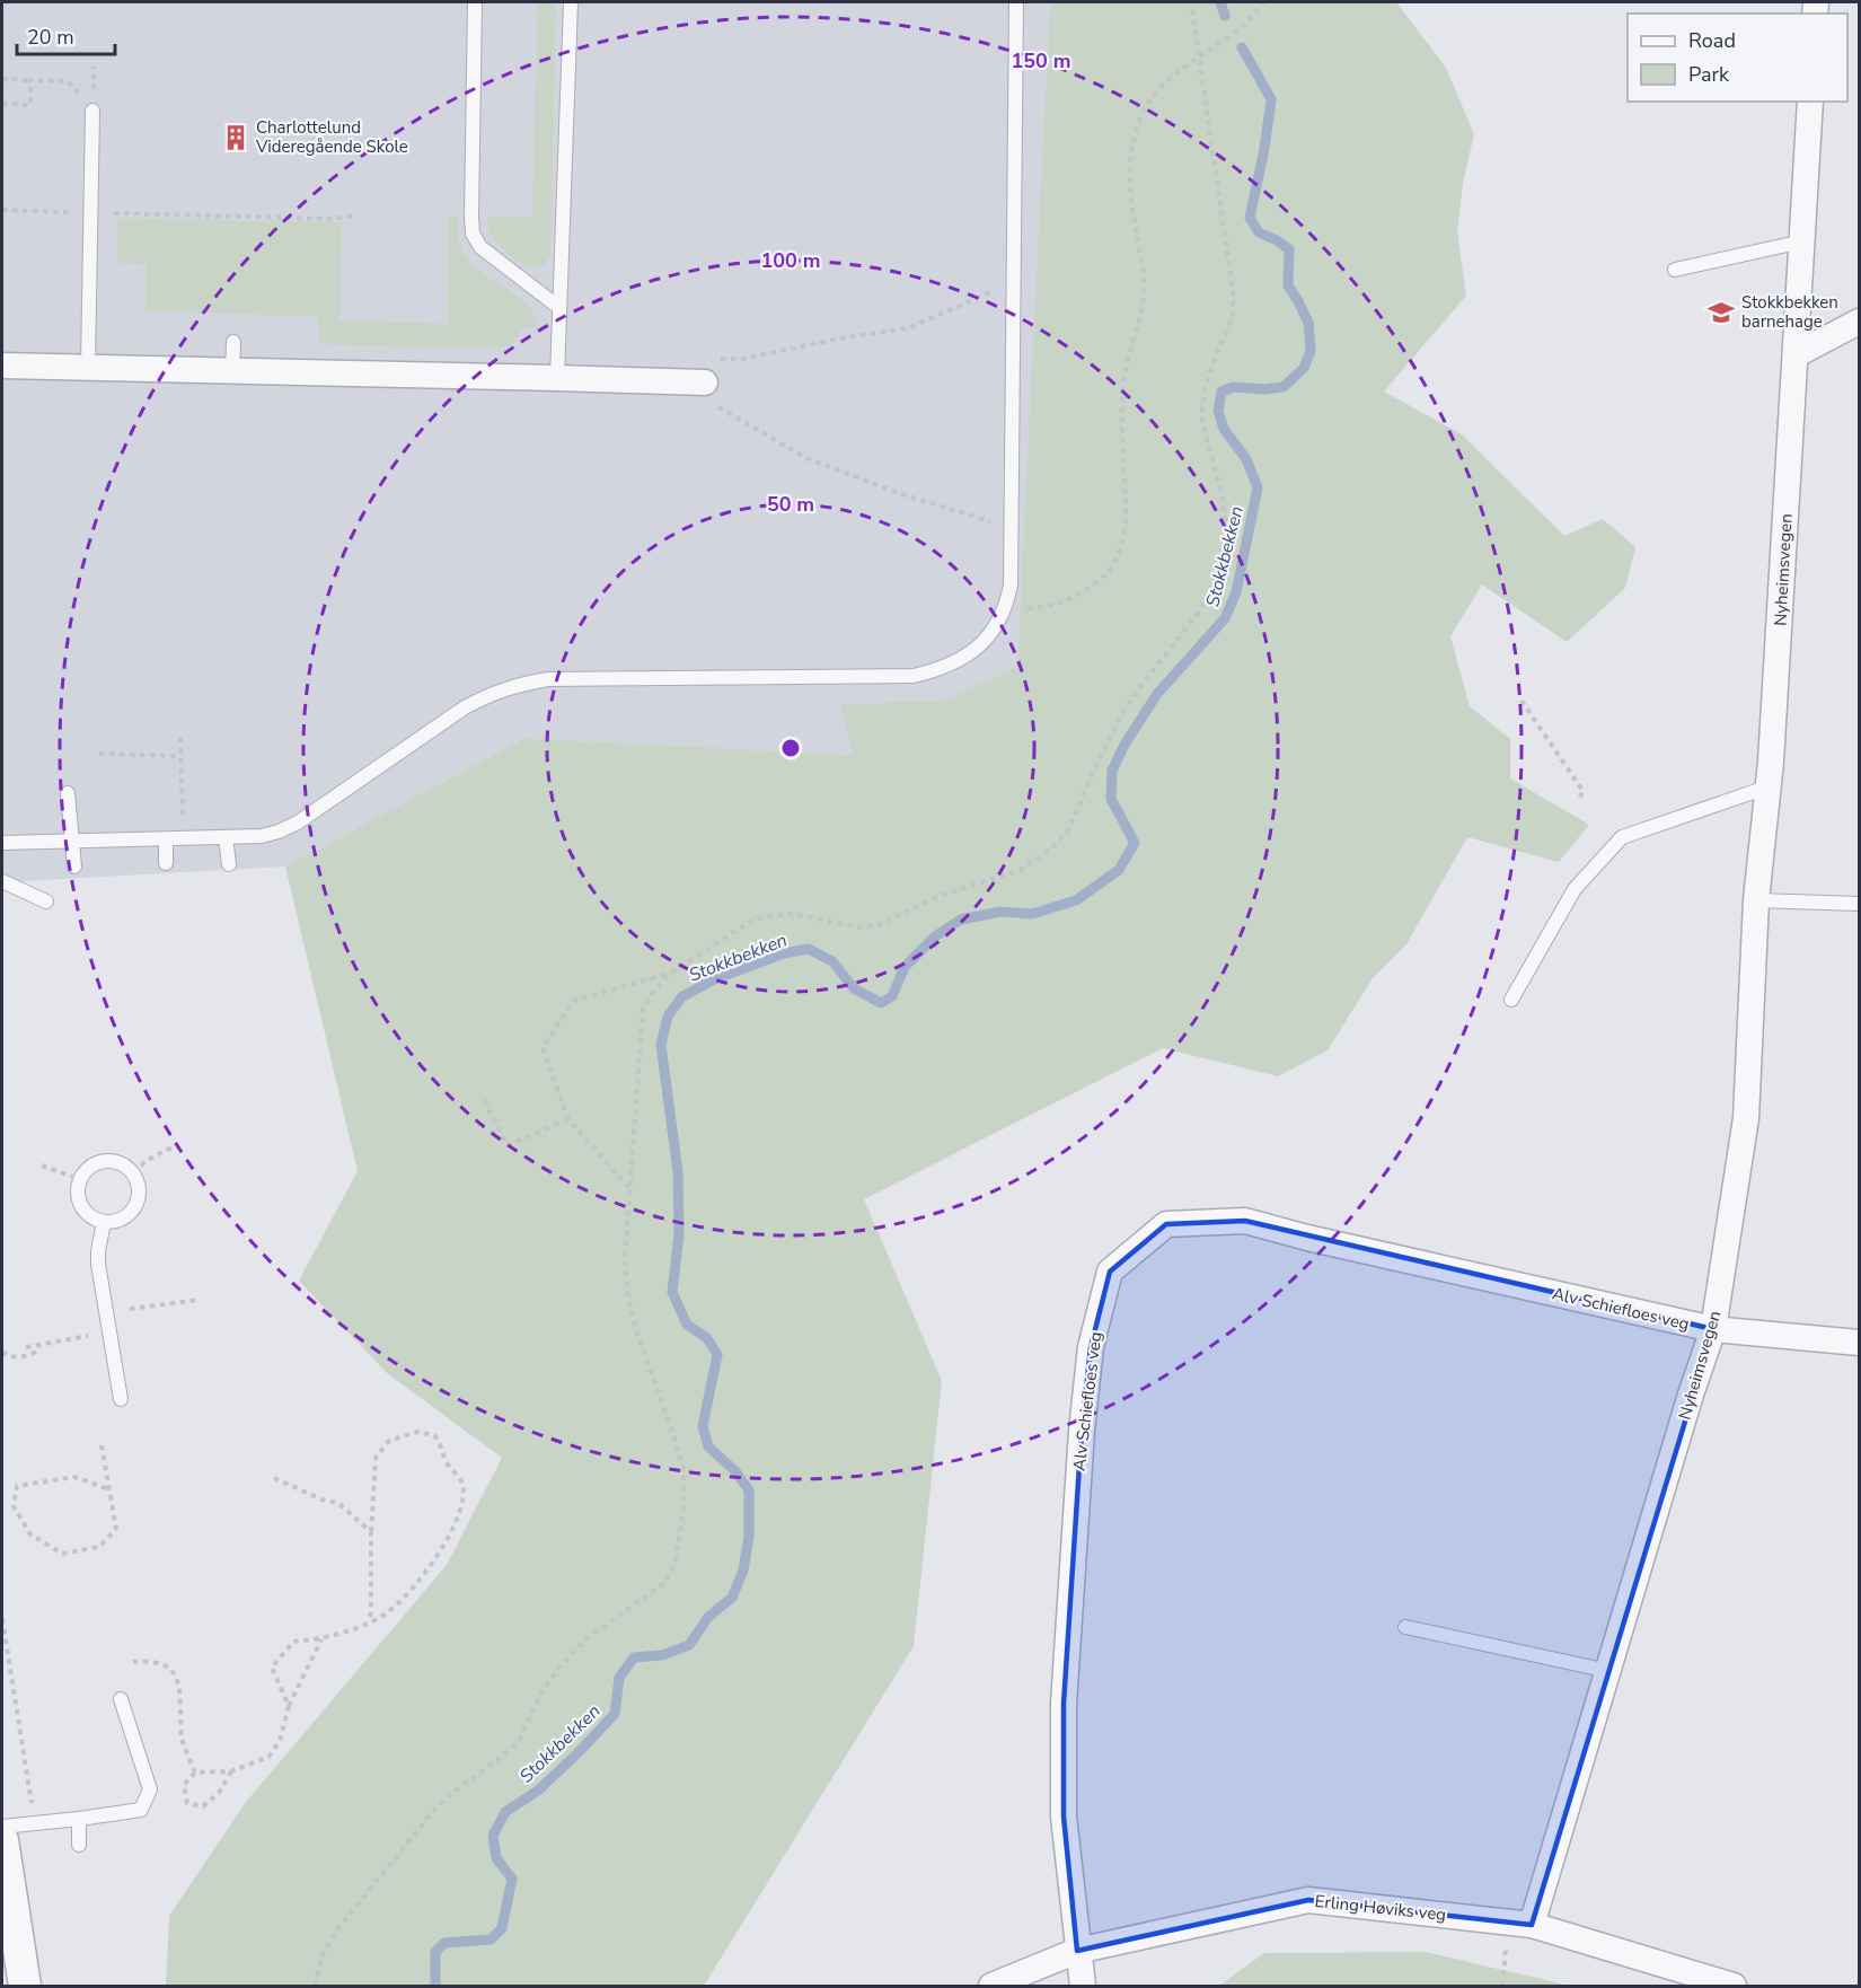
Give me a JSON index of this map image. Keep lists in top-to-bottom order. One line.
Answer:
{"streets":{"street":["Nyheimsvegen","Alv Schiefloes veg","Erling Høviks veg"]},"crossings":[["Nyheimsvegen","Alv Schiefloes veg"],["Nyheimsvegen","Erling Høviks veg"],["Alv Schiefloes veg","Erling Høviks veg"]],"water":["Stokkbekken"],"places":{"building":["Charlottelund Videregående Skole"],"school or university":["Stokkbekken barnehage"]},"legend":["Road","Park"],"scale_bar":"20 m","rings":["150 m","100 m","50 m"]}
